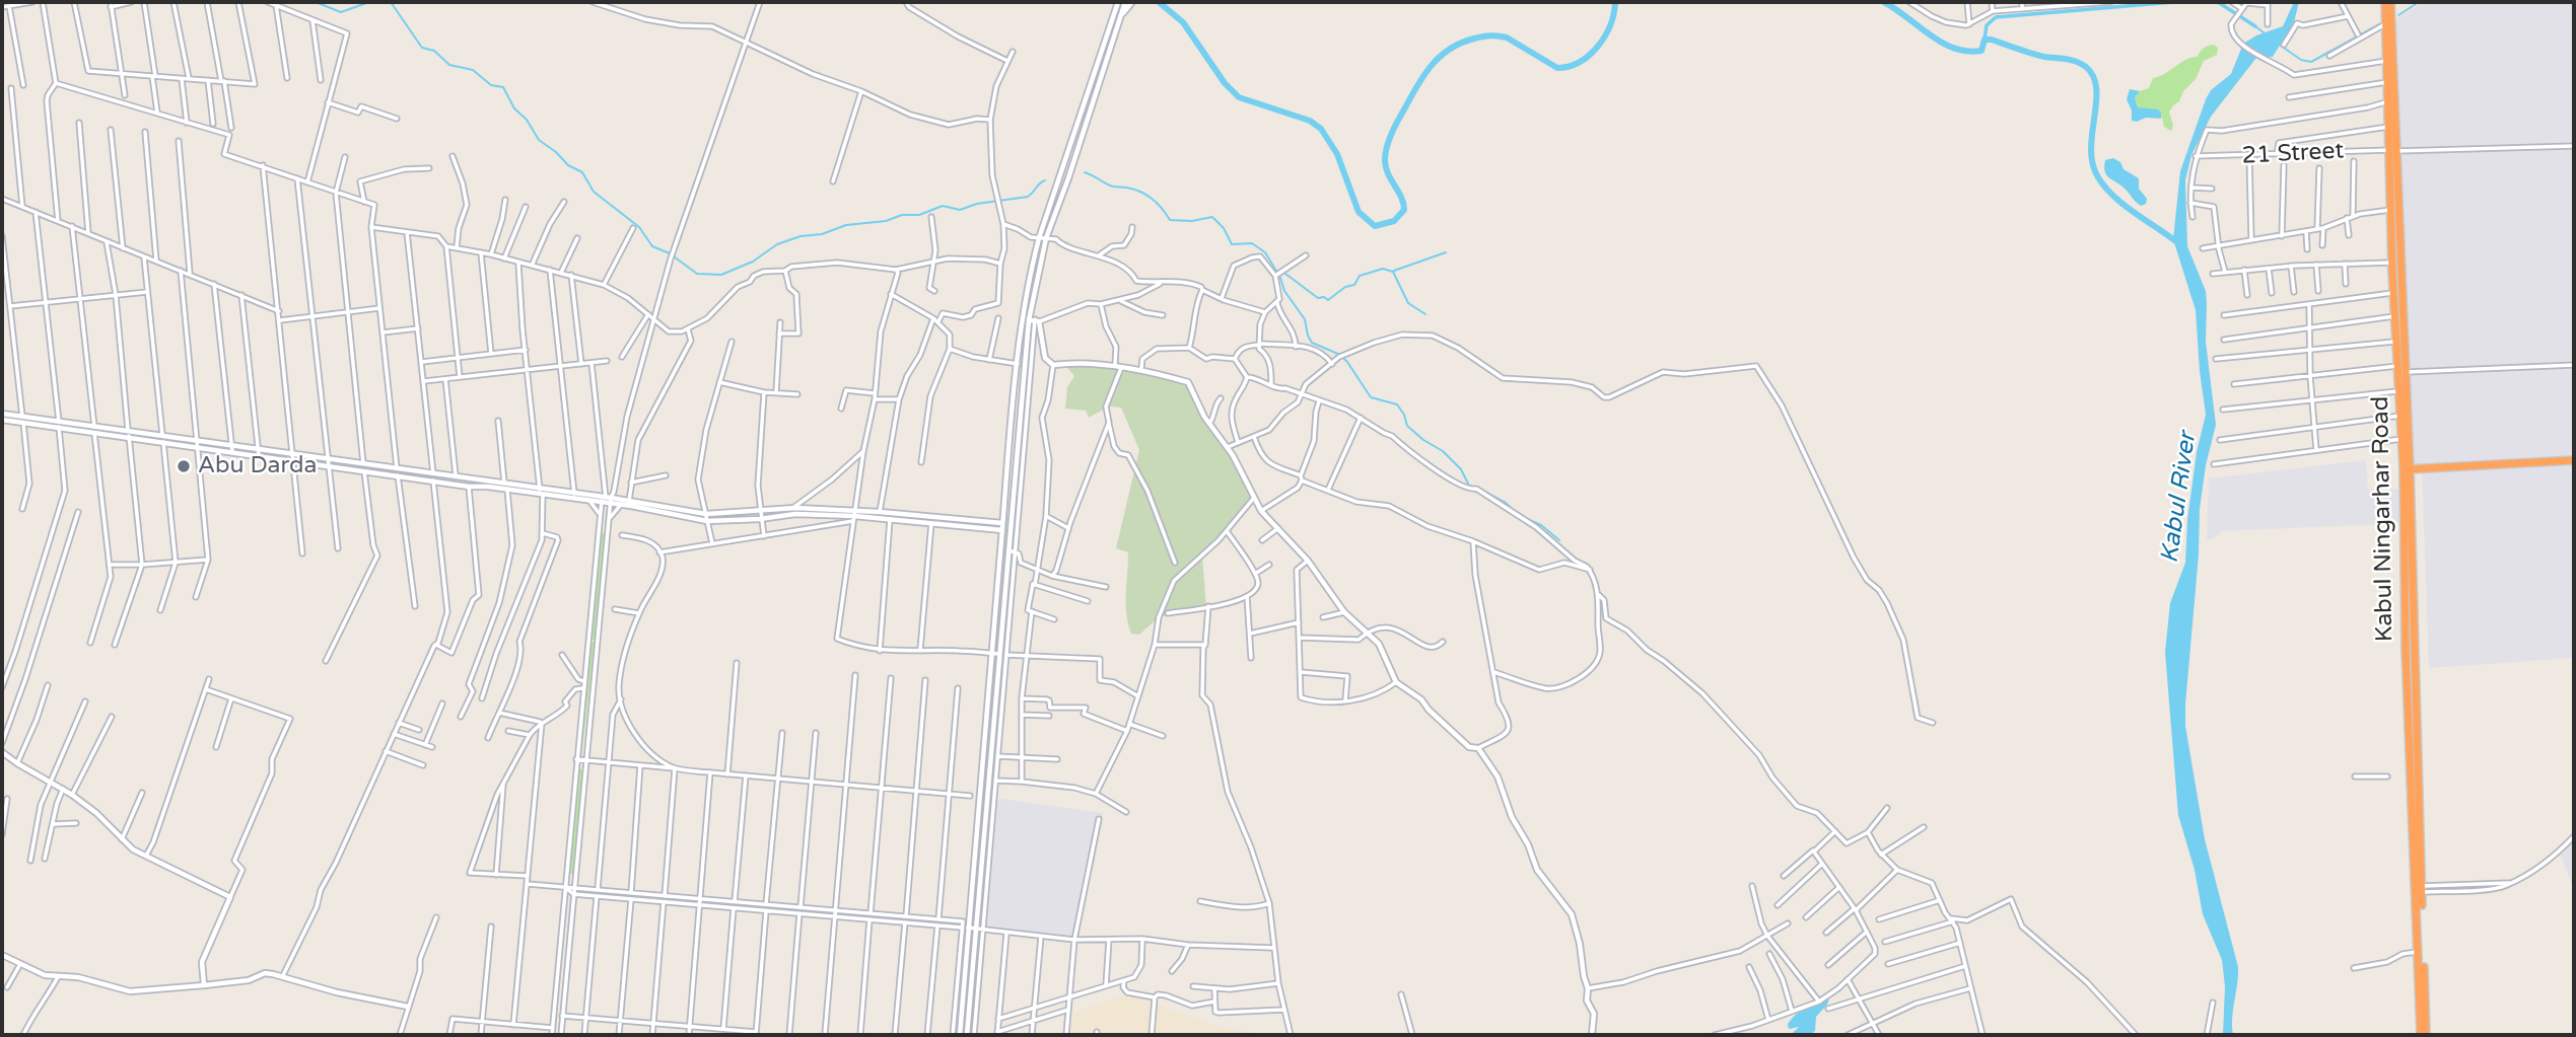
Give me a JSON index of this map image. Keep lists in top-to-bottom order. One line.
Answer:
{"streets":{"highway":["Kabul Ningarhar Road"],"street":["21 Street"]},"crossings":[["21 Street","Kabul Ningarhar Road"]],"water":["Kabul River"],"places":["Abu Darda"]}
